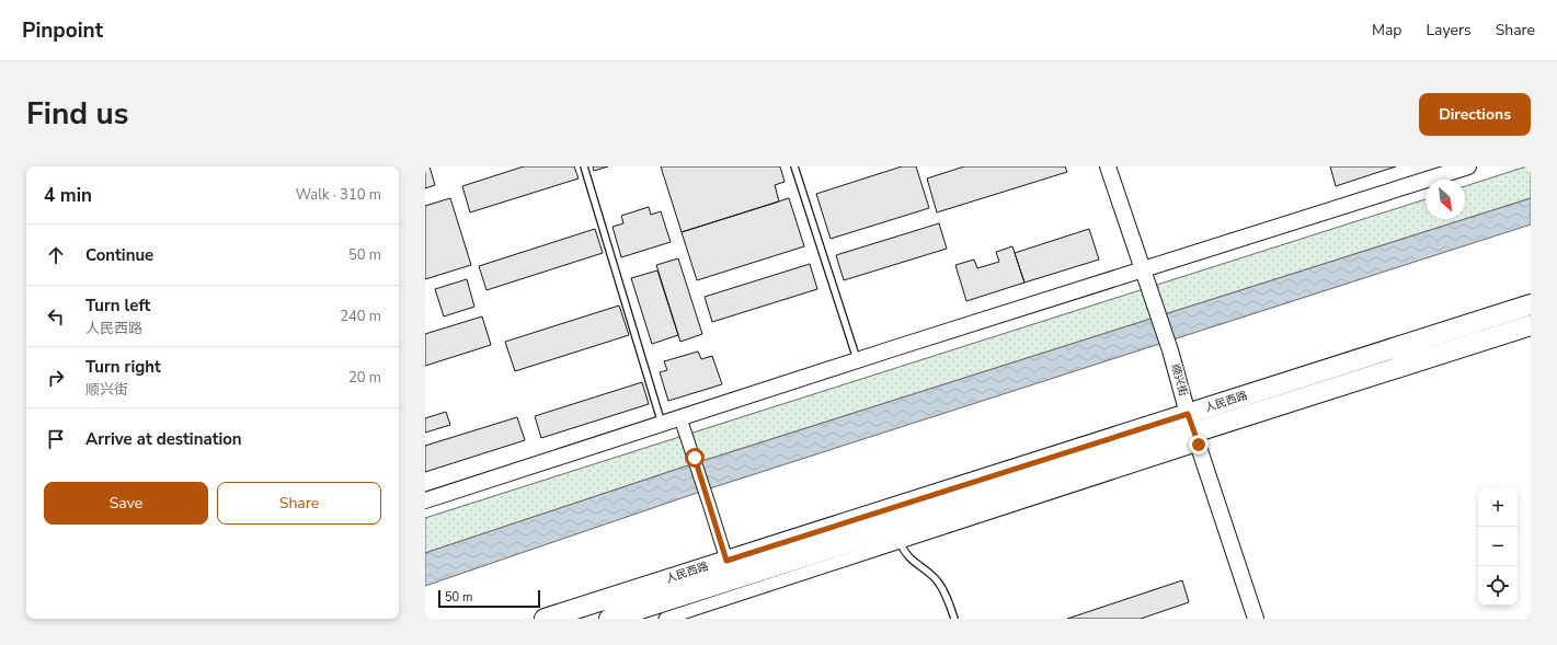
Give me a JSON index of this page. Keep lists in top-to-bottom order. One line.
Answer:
{"streets":{"main road":["人民西路"],"street":["顺兴街"]},"crossings":[["顺兴街","人民西路"]],"scale_bar":"50 m","north":"bottom right","page":{"header":"Pinpoint","nav":["Map","Layers","Share"],"title":"Find us","buttons":["Directions",["Save","Share"]],"heading":["4 min","Walk · 310 m"],"list":[["Continue","50 m"],["Turn left","人民西路","240 m"],["Turn right","顺兴街","20 m"],"Arrive at destination"],"map_buttons":["+","−"],"scale":"50 m"}}
